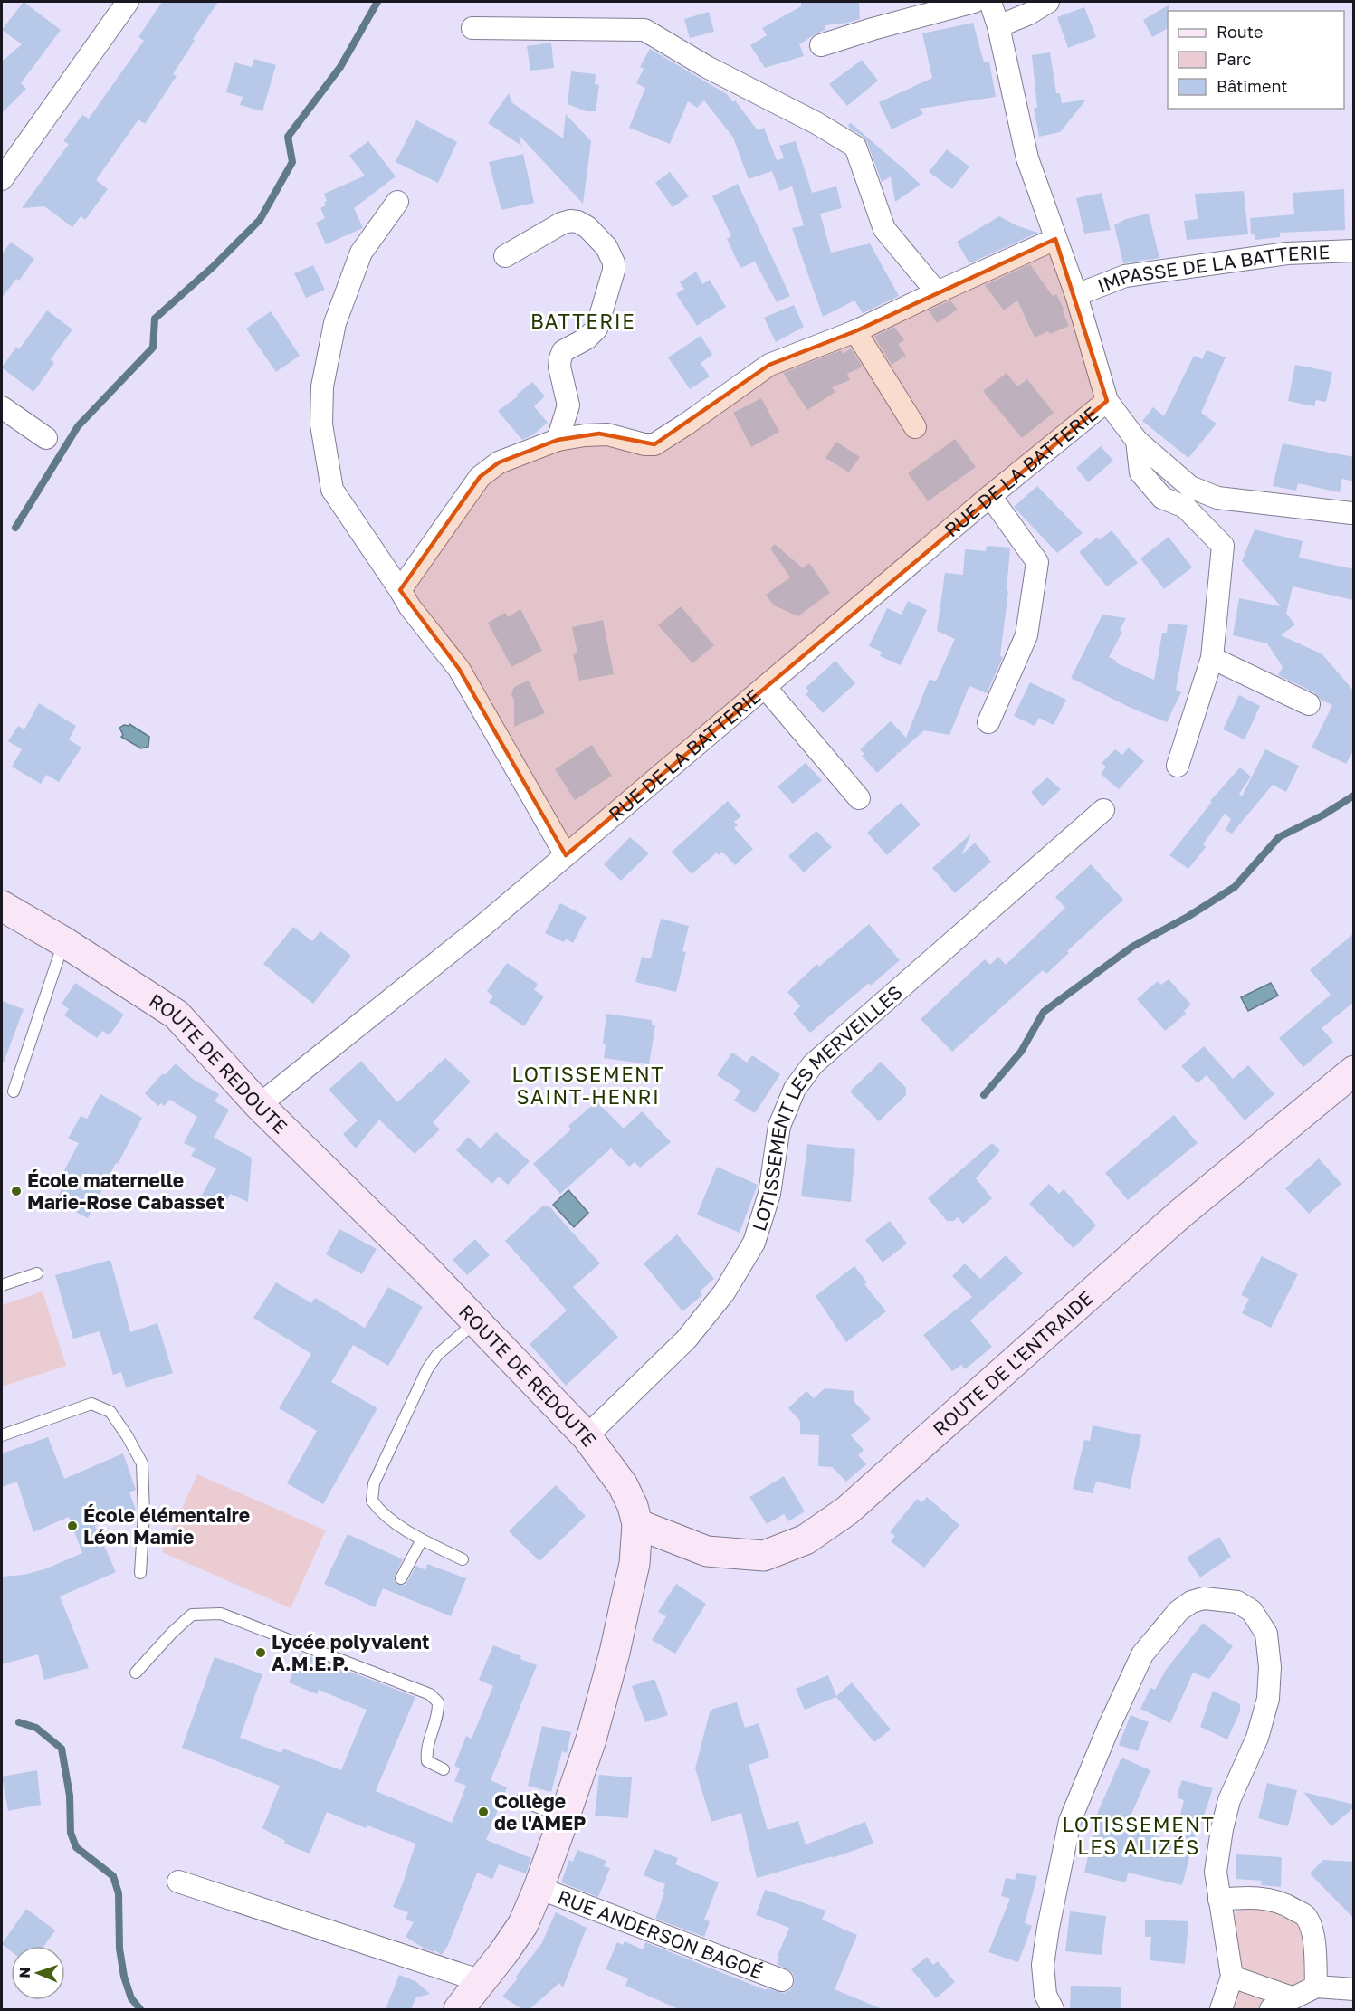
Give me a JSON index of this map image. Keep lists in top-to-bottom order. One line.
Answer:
{"streets":{"main road":["ROUTE DE REDOUTE","ROUTE DE L'ENTRAIDE"],"street":["IMPASSE DE LA BATTERIE","RUE DE LA BATTERIE","LOTISSEMENT LES MERVEILLES","RUE ANDERSON BAGOÉ"]},"crossings":[["RUE DE LA BATTERIE","ROUTE DE REDOUTE"],["ROUTE DE REDOUTE","LOTISSEMENT LES MERVEILLES"],["ROUTE DE REDOUTE","ROUTE DE L'ENTRAIDE"],["ROUTE DE REDOUTE","RUE ANDERSON BAGOÉ"]],"districts":["BATTERIE","LOTISSEMENT SAINT-HENRI","LOTISSEMENT LES ALIZÉS"],"places":["École maternelle Marie-Rose Cabasset","École élémentaire Léon Mamie","Lycée polyvalent A.M.E.P.","Collège de l'AMEP"],"legend":["Route","Parc","Bâtiment"],"north":"left"}
